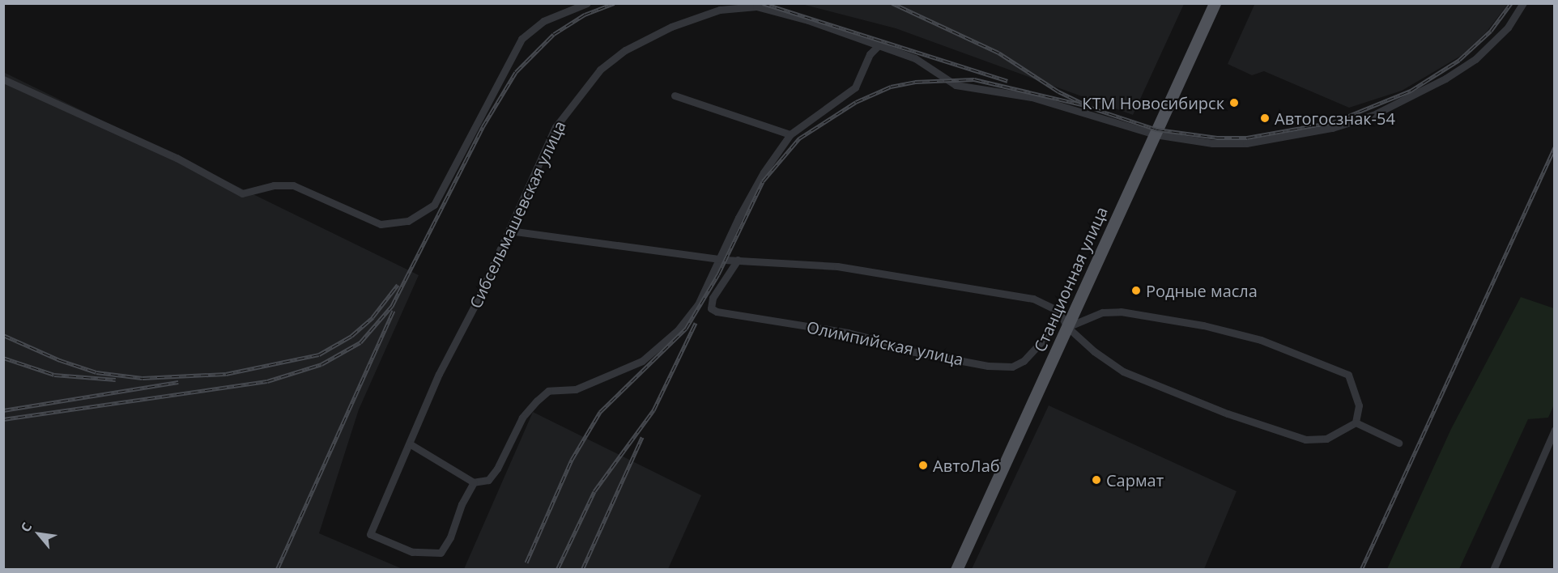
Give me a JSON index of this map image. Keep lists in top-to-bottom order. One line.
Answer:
{"streets":{"main road":["Станционная улица"],"street":["Сибсельмашевская улица","Олимпийская улица"]},"crossings":[["Сибсельмашевская улица","Станционная улица"]],"places":["КТМ Новосибирск","Автогосзнак-54","Родные масла","АвтоЛаб","Сармат"],"north":"top left"}
